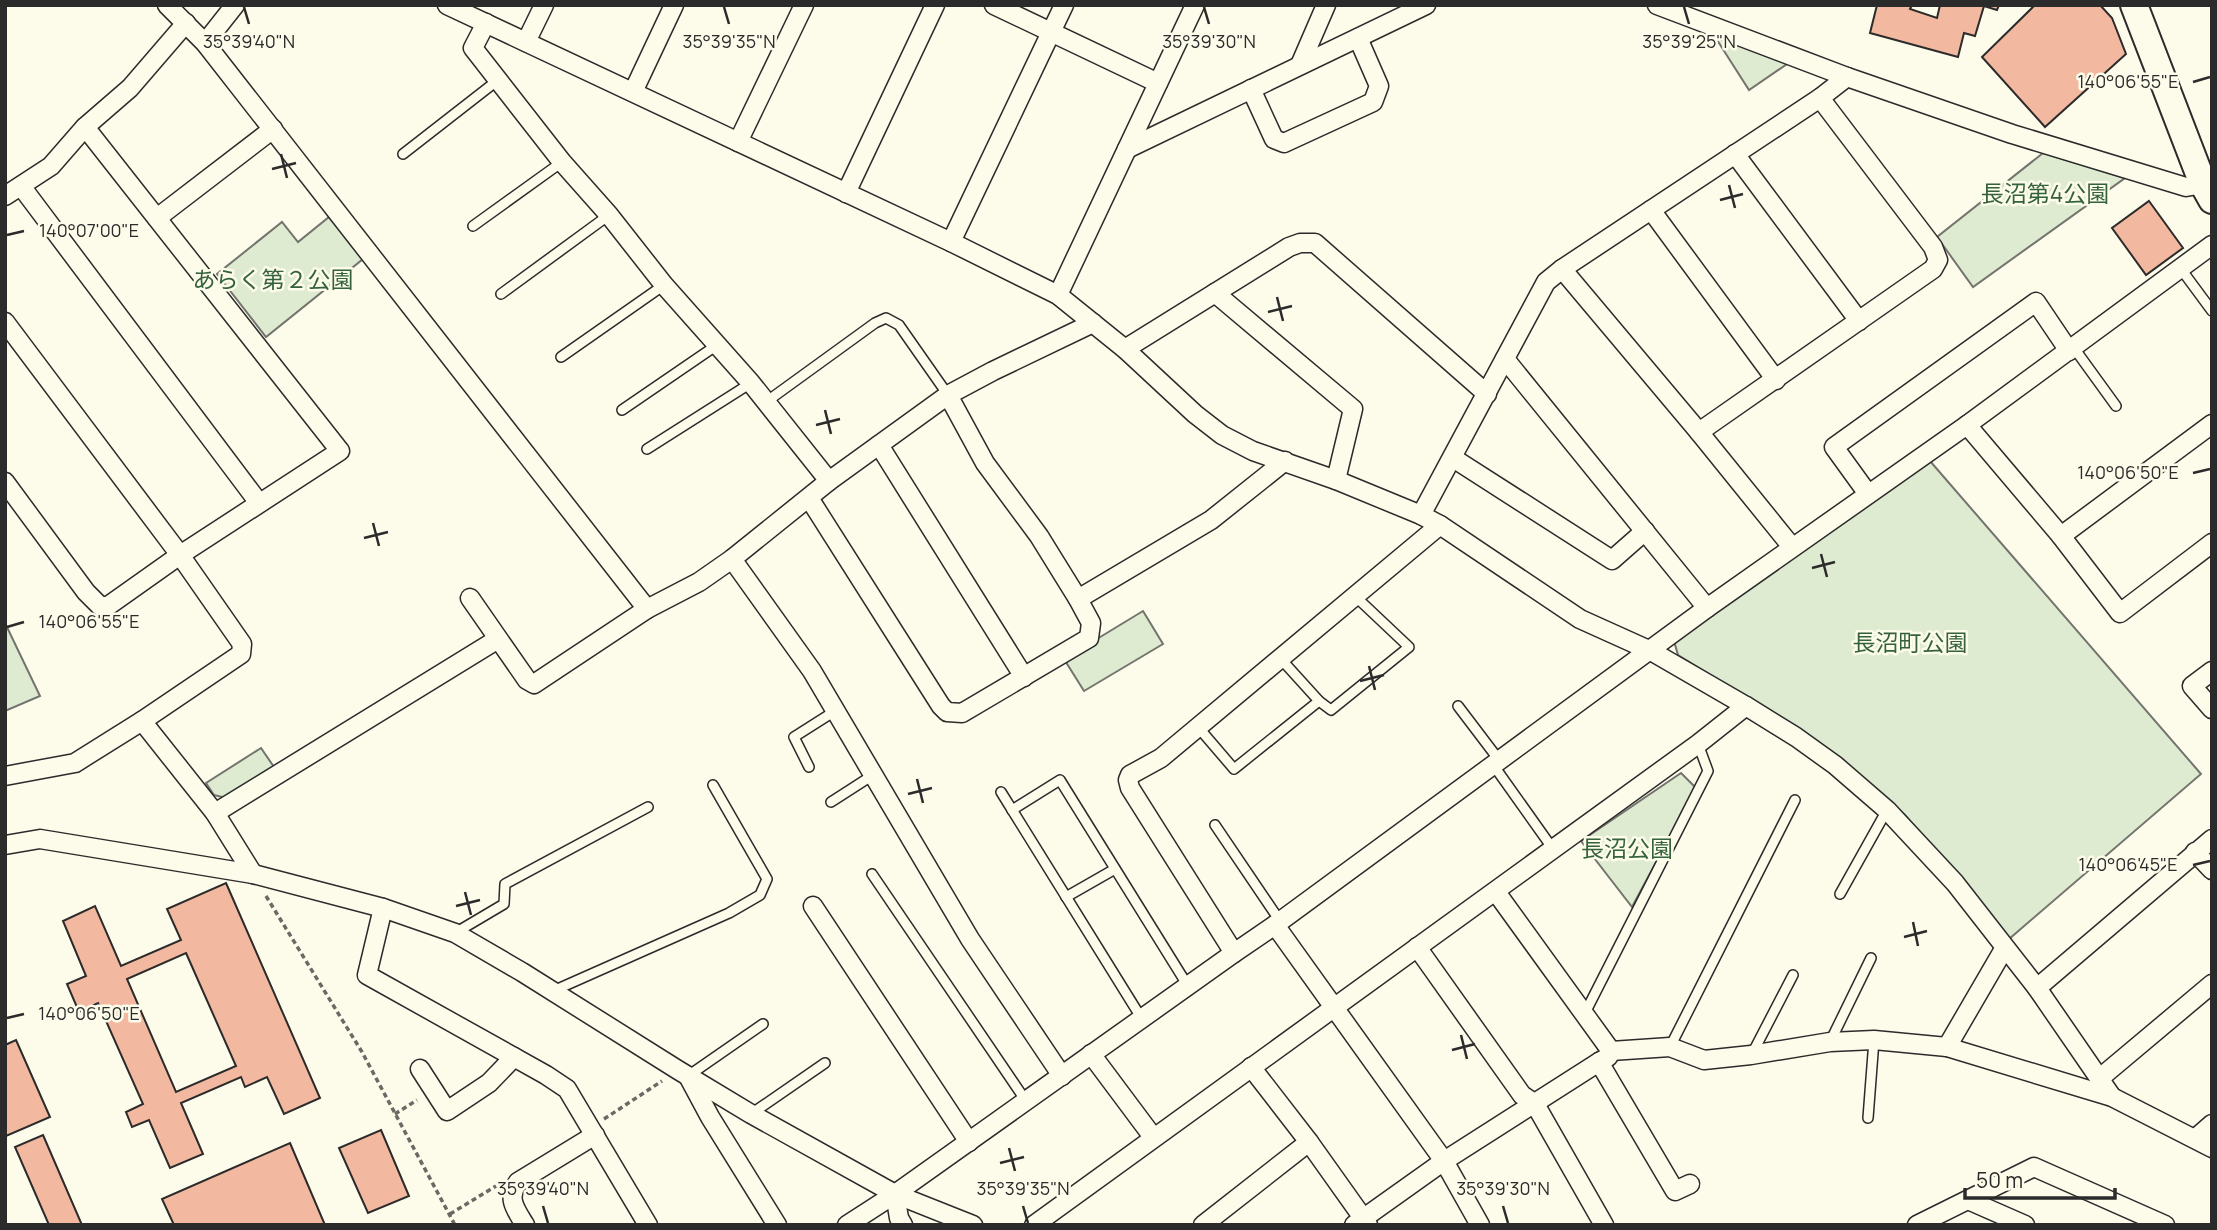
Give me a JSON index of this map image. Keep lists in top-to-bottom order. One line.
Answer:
{"parks":["長沼第4公園","あらく第２公園","長沼町公園","長沼公園"],"scale_bar":"50 m","coordinates":["35°39'40\"N","35°39'35\"N","35°39'30\"N","35°39'25\"N","140°06'55\"E","140°07'00\"E","140°06'50\"E","140°06'45\"E"]}
